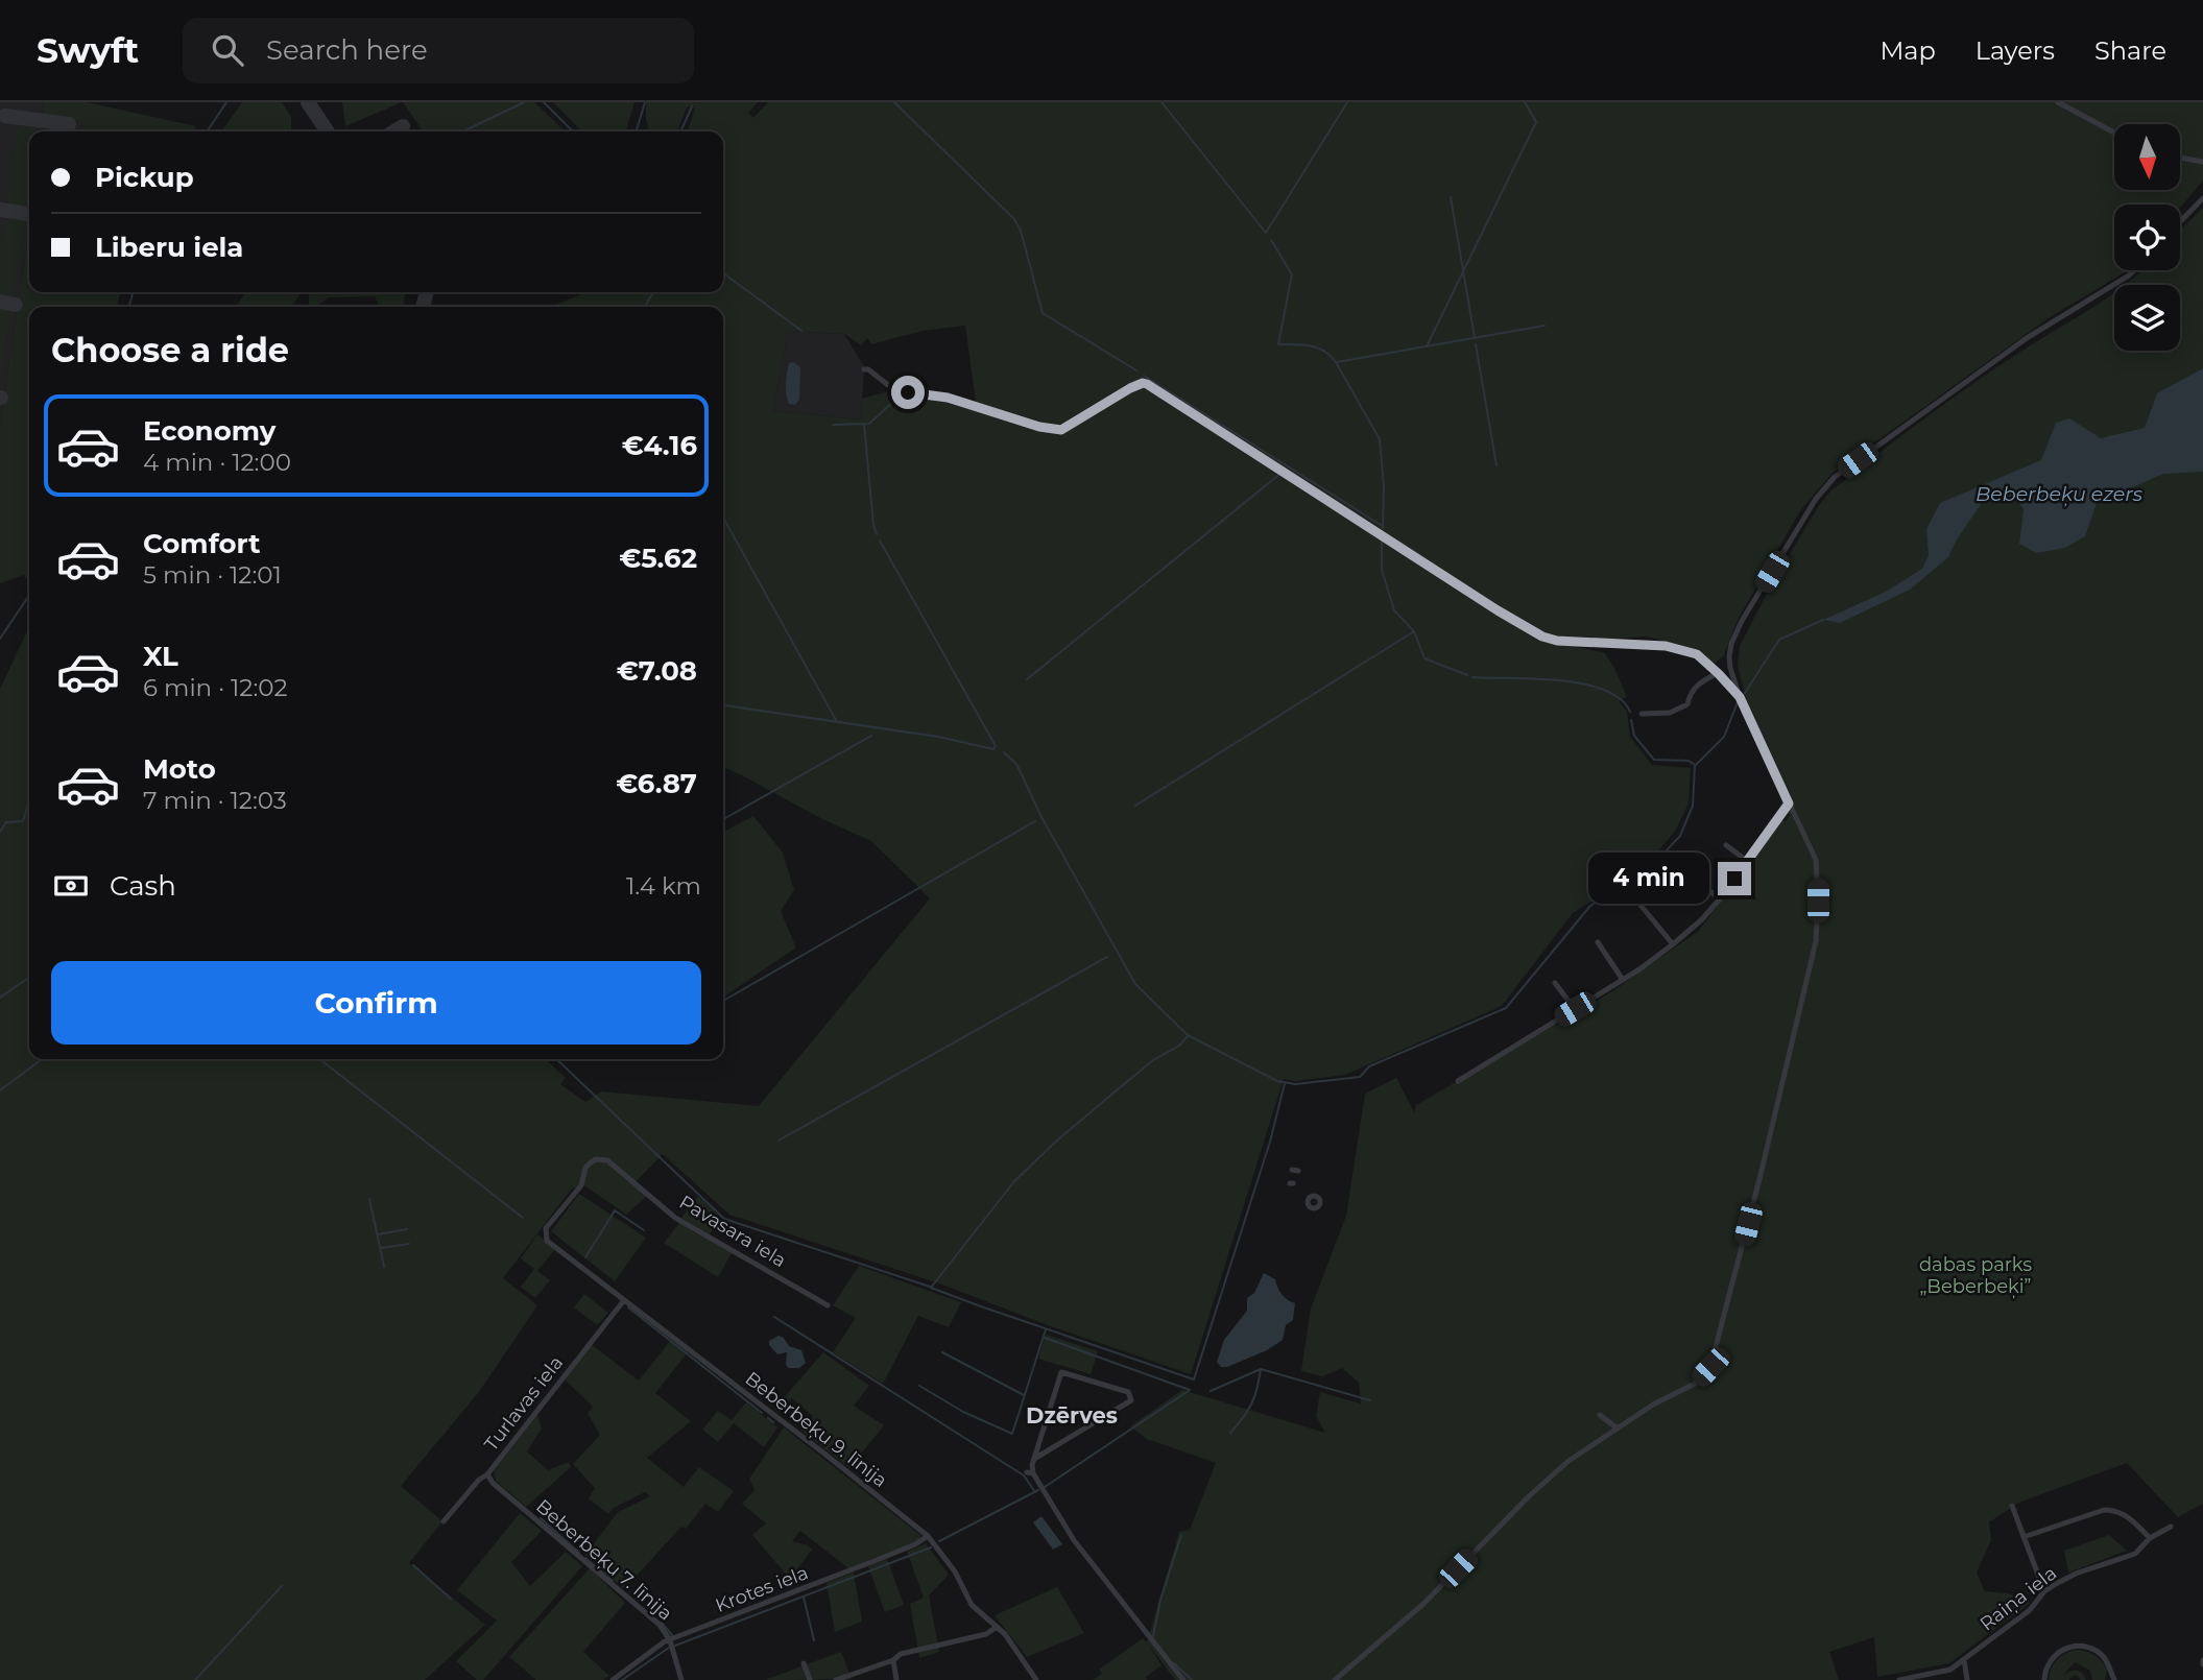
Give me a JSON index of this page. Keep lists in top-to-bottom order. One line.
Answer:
{"streets":{"street":["Pavasara iela","Turlavas iela","Beberbeķu 9. līnija","Beberbeķu 7. līnija","Krotes iela","Raiņa iela"]},"crossings":[["Pavasara iela","Beberbeķu 9. līnija"],["Turlavas iela","Beberbeķu 9. līnija"],["Turlavas iela","Beberbeķu 7. līnija"],["Beberbeķu 9. līnija","Krotes iela"],["Beberbeķu 7. līnija","Krotes iela"]],"districts":["Dzērves"],"water":["Beberbeķu ezers"],"parks":["dabas parks „Beberbeķi”"],"north":"bottom","page":{"header":"Swyft","search":"Search here","nav":["Map","Layers","Share"],"banner":["Pickup","Liberu iela"],"heading":"Choose a ride","list":[{"name":"Economy","note":"4 min · 12:00","value":"€4.16"},{"name":"Comfort","note":"5 min · 12:01","value":"€5.62"},{"name":"XL","note":"6 min · 12:02","value":"€7.08"},{"name":"Moto","note":"7 min · 12:03","value":"€6.87"}],"pay":["Cash","1.4 km"],"bubble":"4 min","buttons":"Confirm"}}
